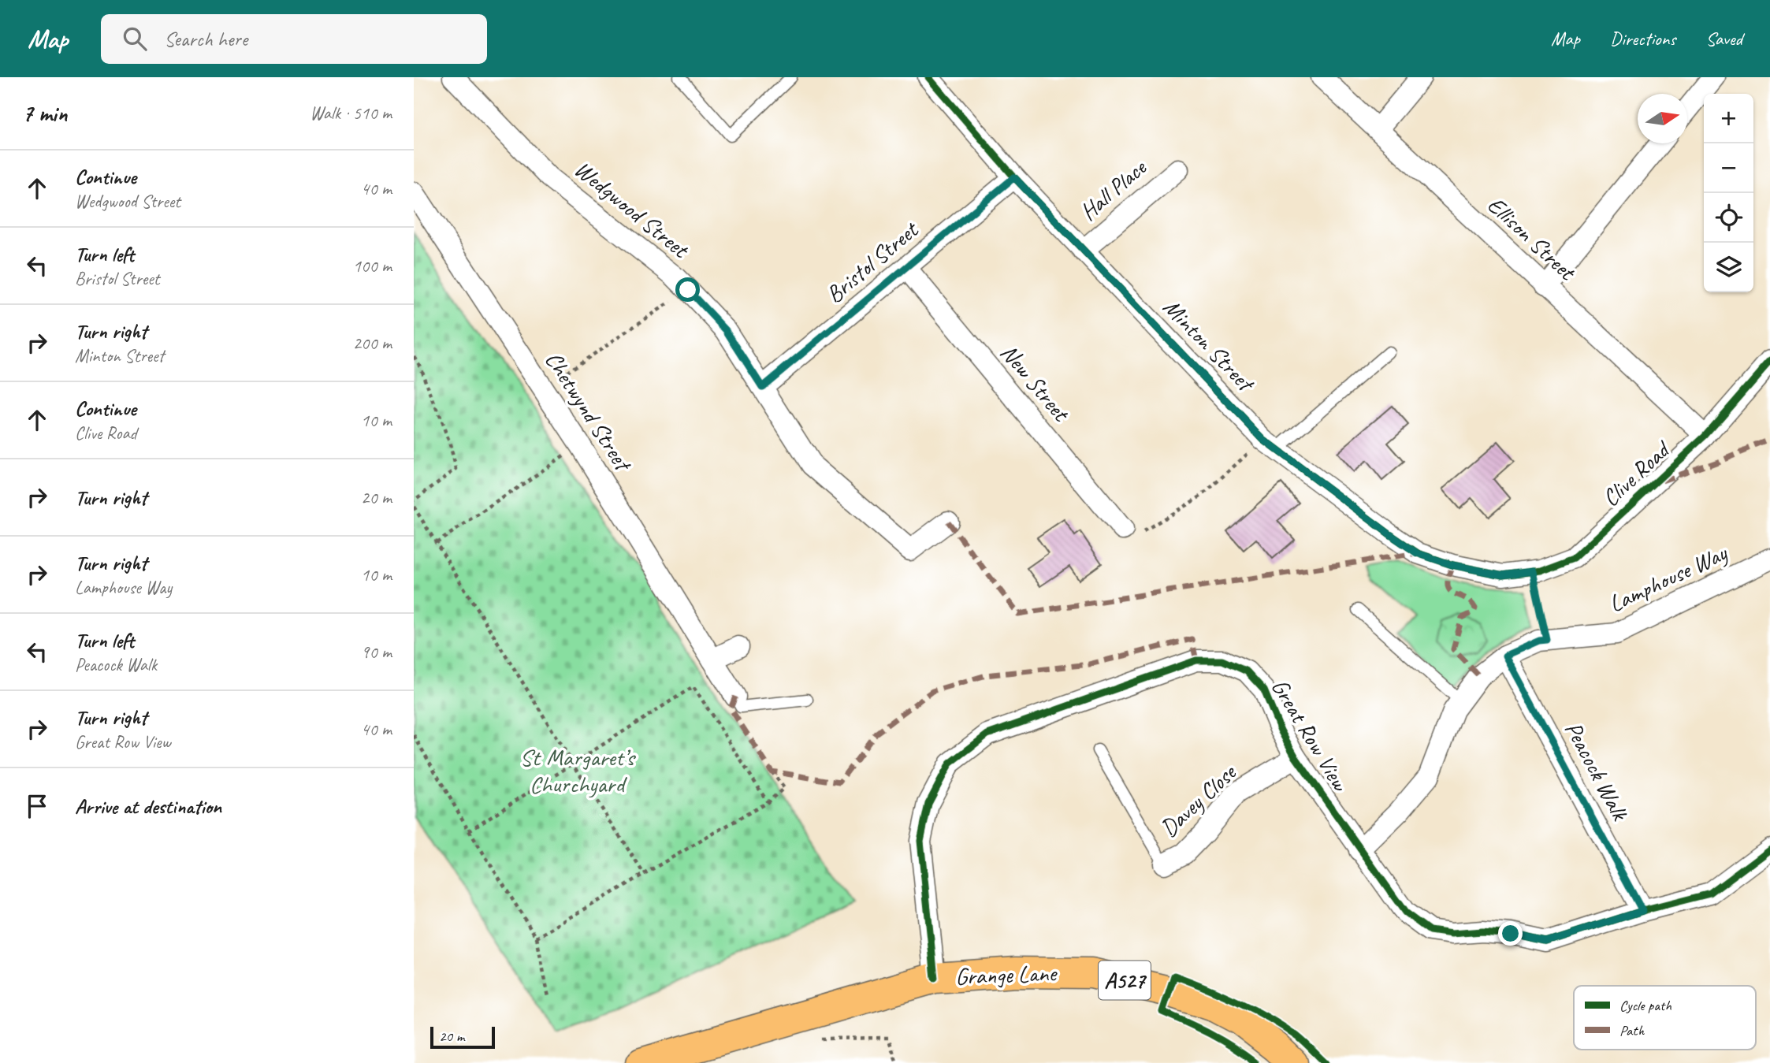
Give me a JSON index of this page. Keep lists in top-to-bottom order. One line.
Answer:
{"streets":{"highway":["Grange Lane","A527"],"street":["Hall Place","Wedgwood Street","Ellison Street","Bristol Street","Minton Street","New Street","Chetwynd Street","Clive Road","Lamphouse Way","Great Row View","Peacock Walk","Davey Close"]},"crossings":[["Hall Place","Minton Street"],["Wedgwood Street","Bristol Street"],["Ellison Street","Clive Road"],["Bristol Street","Minton Street"],["Bristol Street","New Street"],["Minton Street","Clive Road"],["Lamphouse Way","Great Row View"],["Lamphouse Way","Peacock Walk"],["Great Row View","Peacock Walk"],["Great Row View","Davey Close"],["Great Row View","Grange Lane"]],"parks":["St Margaret’s Churchyard"],"legend":["Cycle path","Path"],"scale_bar":"20 m","north":"right","page":{"header":"Map","search":"Search here","nav":["Map","Directions","Saved"],"heading":["7 min","Walk · 510 m"],"map_buttons":["+","−"],"list":[["Continue","Wedgwood Street","40 m"],["Turn left","Bristol Street","100 m"],["Turn right","Minton Street","200 m"],["Continue","Clive Road","10 m"],["Turn right","20 m"],["Turn right","Lamphouse Way","10 m"],["Turn left","Peacock Walk","90 m"],["Turn right","Great Row View","40 m"],"Arrive at destination"],"scale":"20 m"}}
